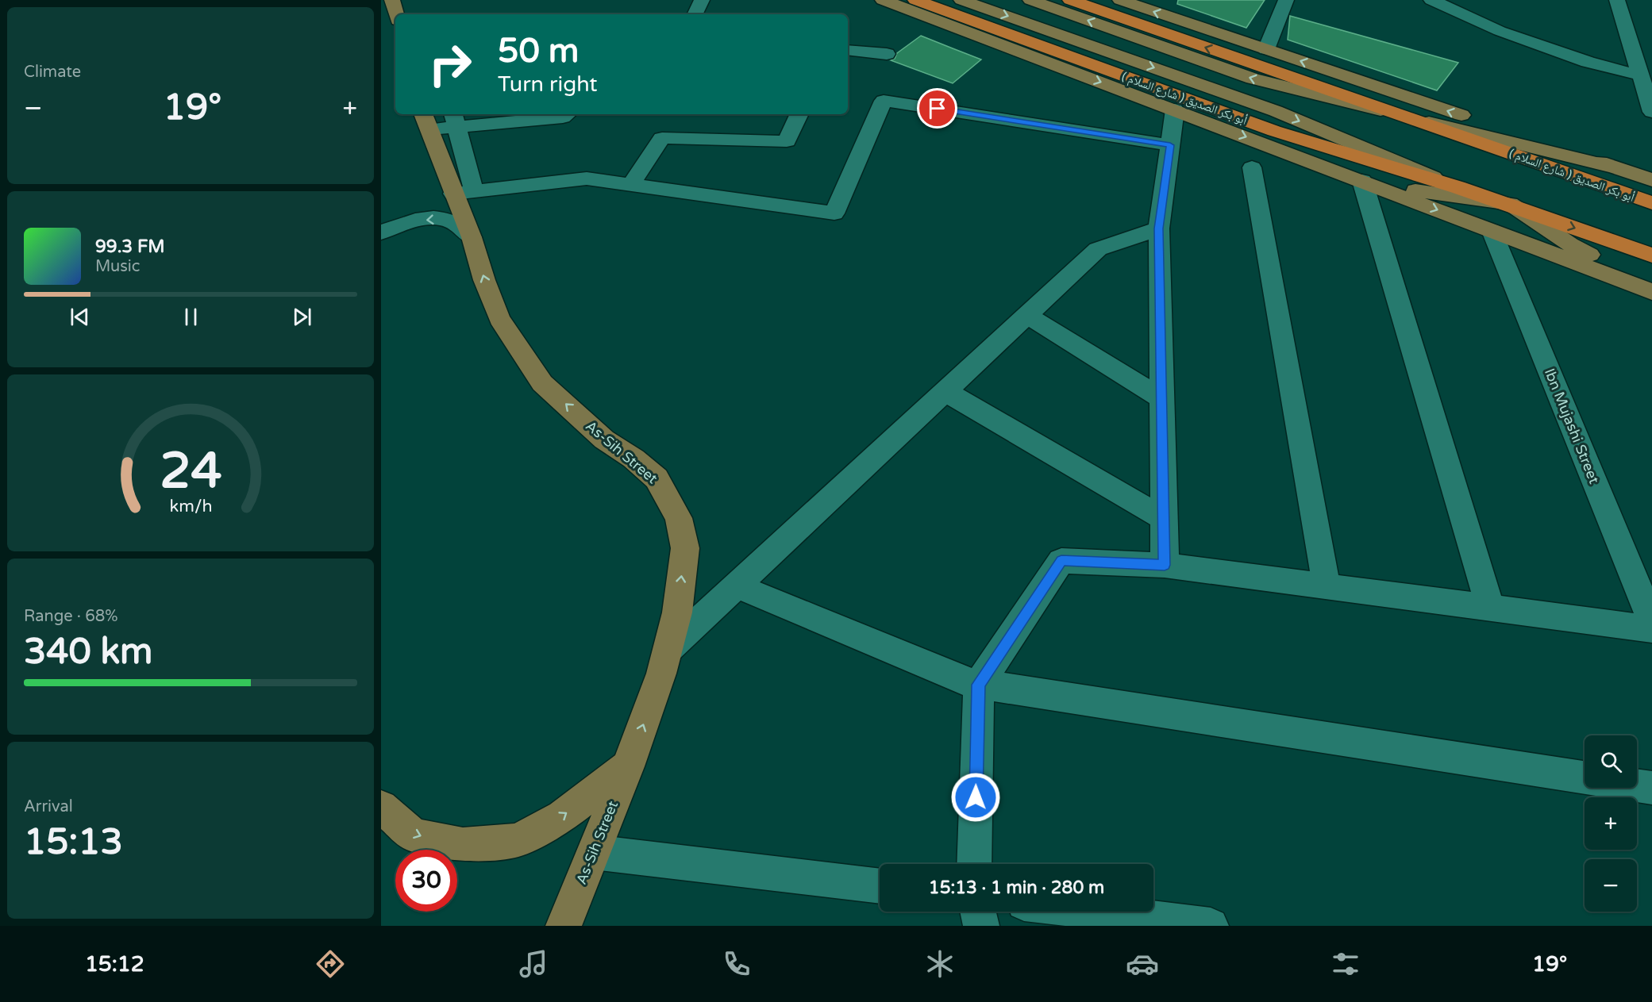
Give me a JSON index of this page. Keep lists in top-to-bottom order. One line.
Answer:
{"streets":{"highway":["( شارع السلام ) أبو بكر الصديق"],"main road":["As-Sih Street"],"street":["Ibn Mujashi Street"]},"one_way":["As-Sih Street"],"page":{"tile":["Climate",["Range · 68%","340 km"],["Arrival","15:13"]],"turn":["50 m","Turn right"],"heat":["−","19°","+"],"song":["99.3 FM","Music"],"map_buttons":["+","−"],"limit":"30","trip":"15:13 · 1 min · 280 m","tabs":["15:12","19°"],"gauge":["24","km/h"]}}
